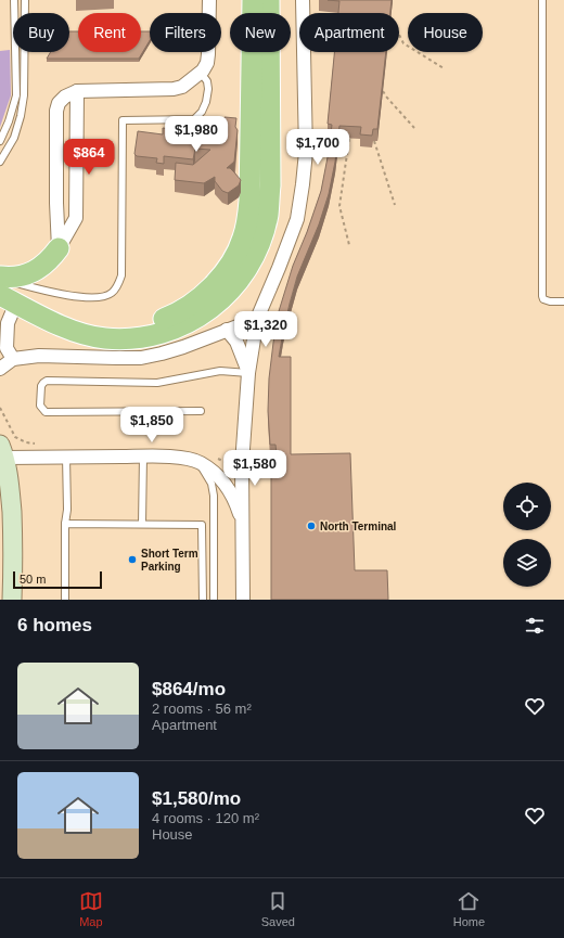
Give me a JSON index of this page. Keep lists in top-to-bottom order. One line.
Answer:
{"places":["North Terminal","Short Term Parking"],"scale_bar":"50 m","page":{"chip":["Buy","Rent","Filters","New","Apartment","House"],"price":["$1,980","$1,700","$864","$1,320","$1,850","$1,580"],"scale":"50 m","heading":"6 homes","list":[{"name":"$864/mo","note":"2 rooms · 56 m² · Apartment"},{"name":"$1,580/mo","note":"4 rooms · 120 m² · House"}],"tabs":["Map","Saved","Home"]}}
